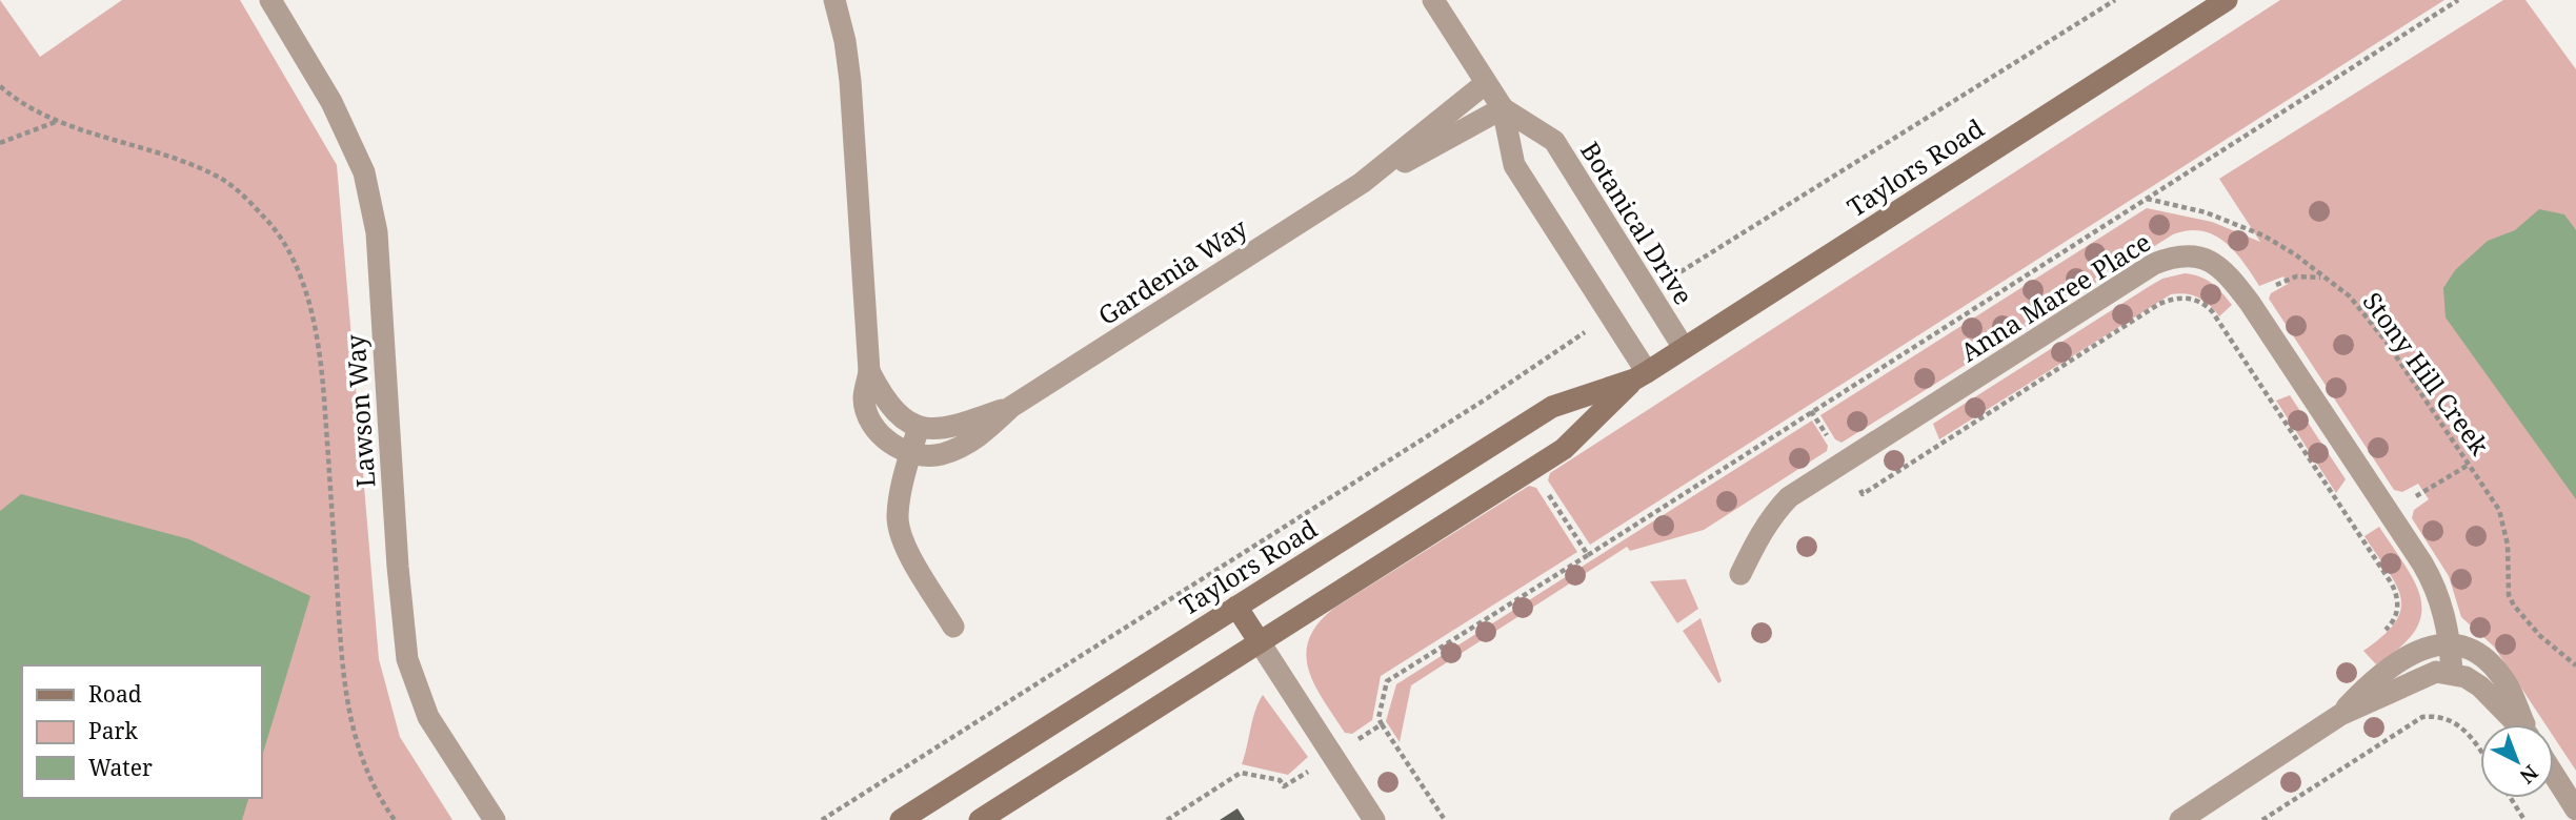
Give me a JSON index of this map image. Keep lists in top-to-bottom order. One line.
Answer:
{"streets":{"street":["Taylors Road","Botanical Drive","Gardenia Way","Anna Maree Place","Lawson Way"],"path":["Stony Hill Creek"]},"crossings":[["Taylors Road","Botanical Drive"],["Botanical Drive","Gardenia Way"]],"legend":["Road","Park","Water"],"north":"bottom right"}
